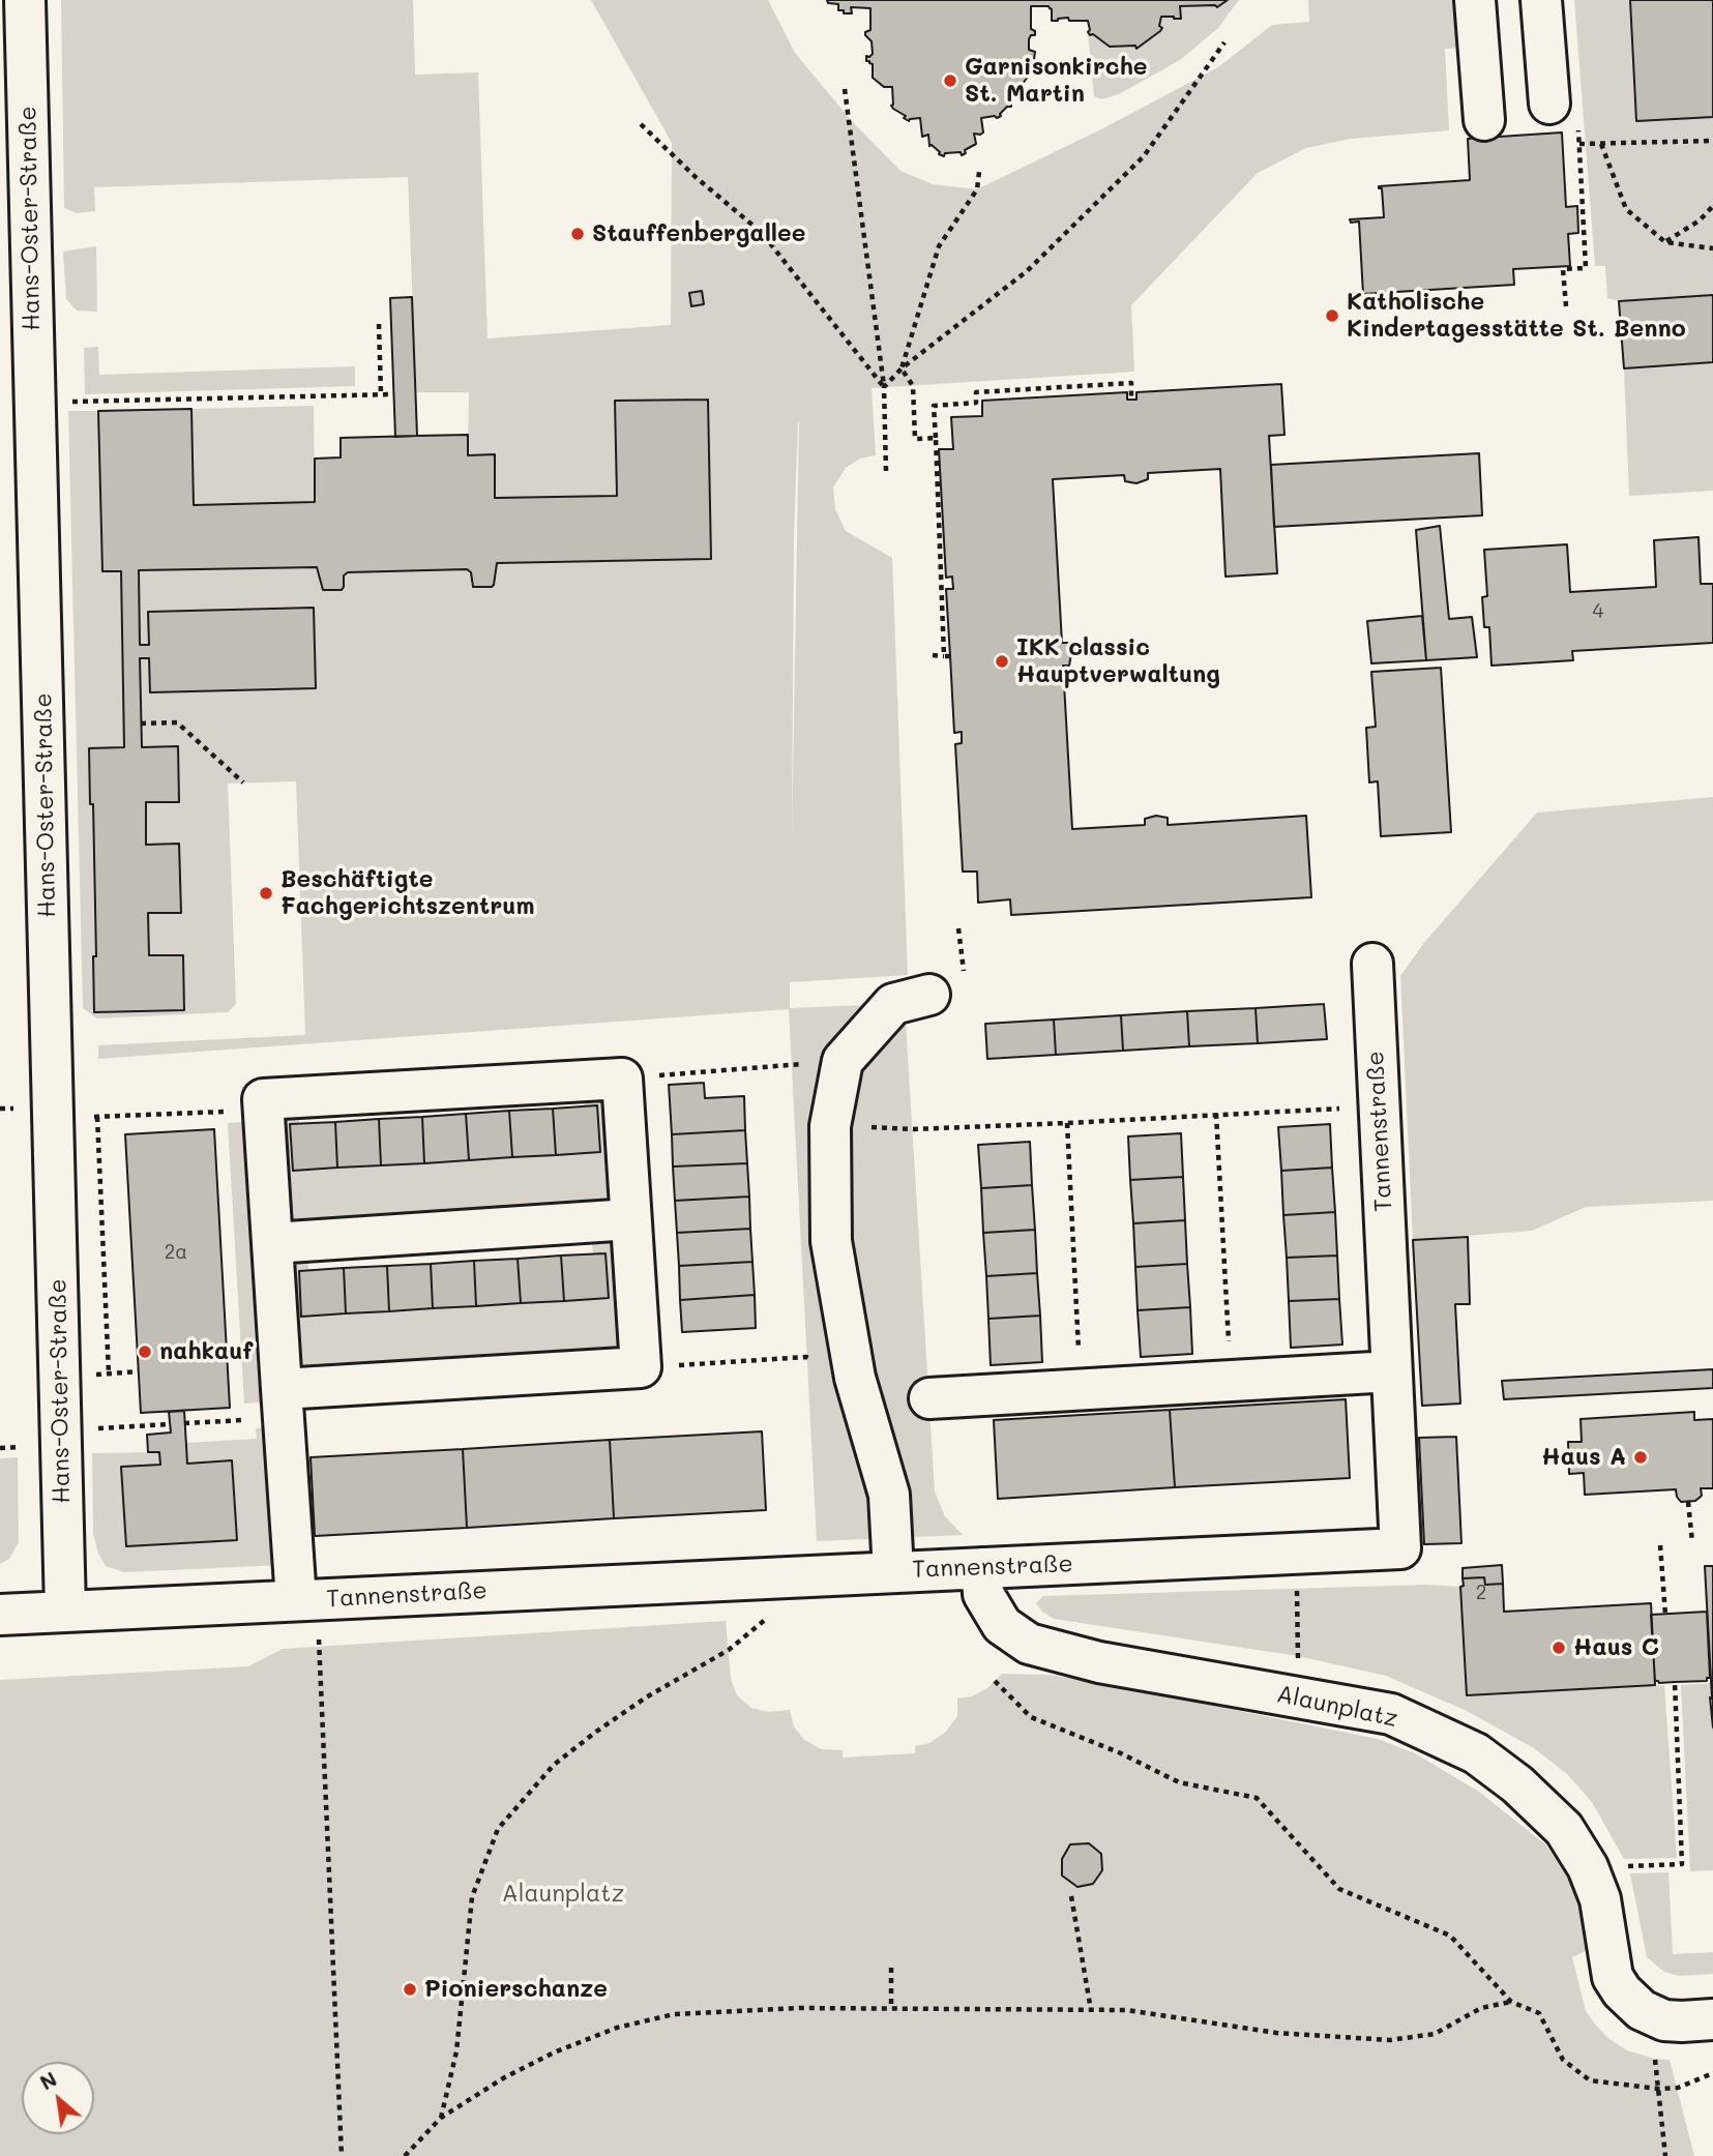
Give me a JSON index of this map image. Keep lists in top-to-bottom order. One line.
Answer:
{"streets":{"street":["Hans-Oster-Straße","Tannenstraße","Alaunplatz"]},"crossings":[["Hans-Oster-Straße","Tannenstraße"],["Tannenstraße","Alaunplatz"]],"parks":["Alaunplatz"],"places":["Garnisonkirche St. Martin","Stauffenbergallee","Katholische Kindertagesstätte St. Benno","IKK classic Hauptverwaltung","Beschäftigte Fachgerichtszentrum","nahkauf","Haus A","Haus C","Pionierschanze"],"house_numbers":["4","2a","2"],"north":"top left"}
